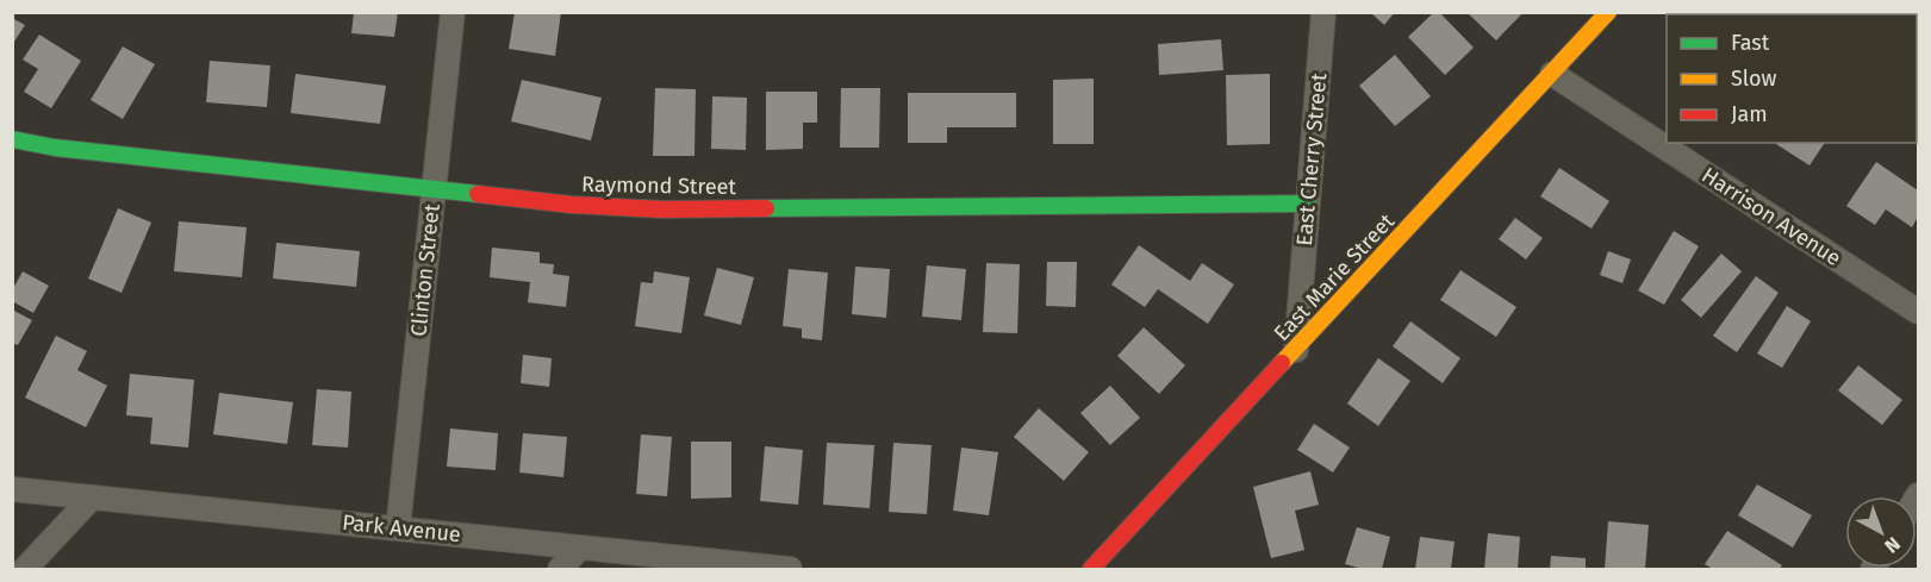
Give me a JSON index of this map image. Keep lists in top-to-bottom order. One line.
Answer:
{"streets":{"street":["East Cherry Street","Raymond Street","Harrison Avenue","Clinton Street","East Marie Street","Park Avenue"]},"crossings":[["East Cherry Street","Raymond Street"],["East Cherry Street","East Marie Street"],["Raymond Street","Clinton Street"],["Harrison Avenue","East Marie Street"],["Clinton Street","Park Avenue"]],"legend":["Fast","Slow","Jam"],"north":"bottom right"}
